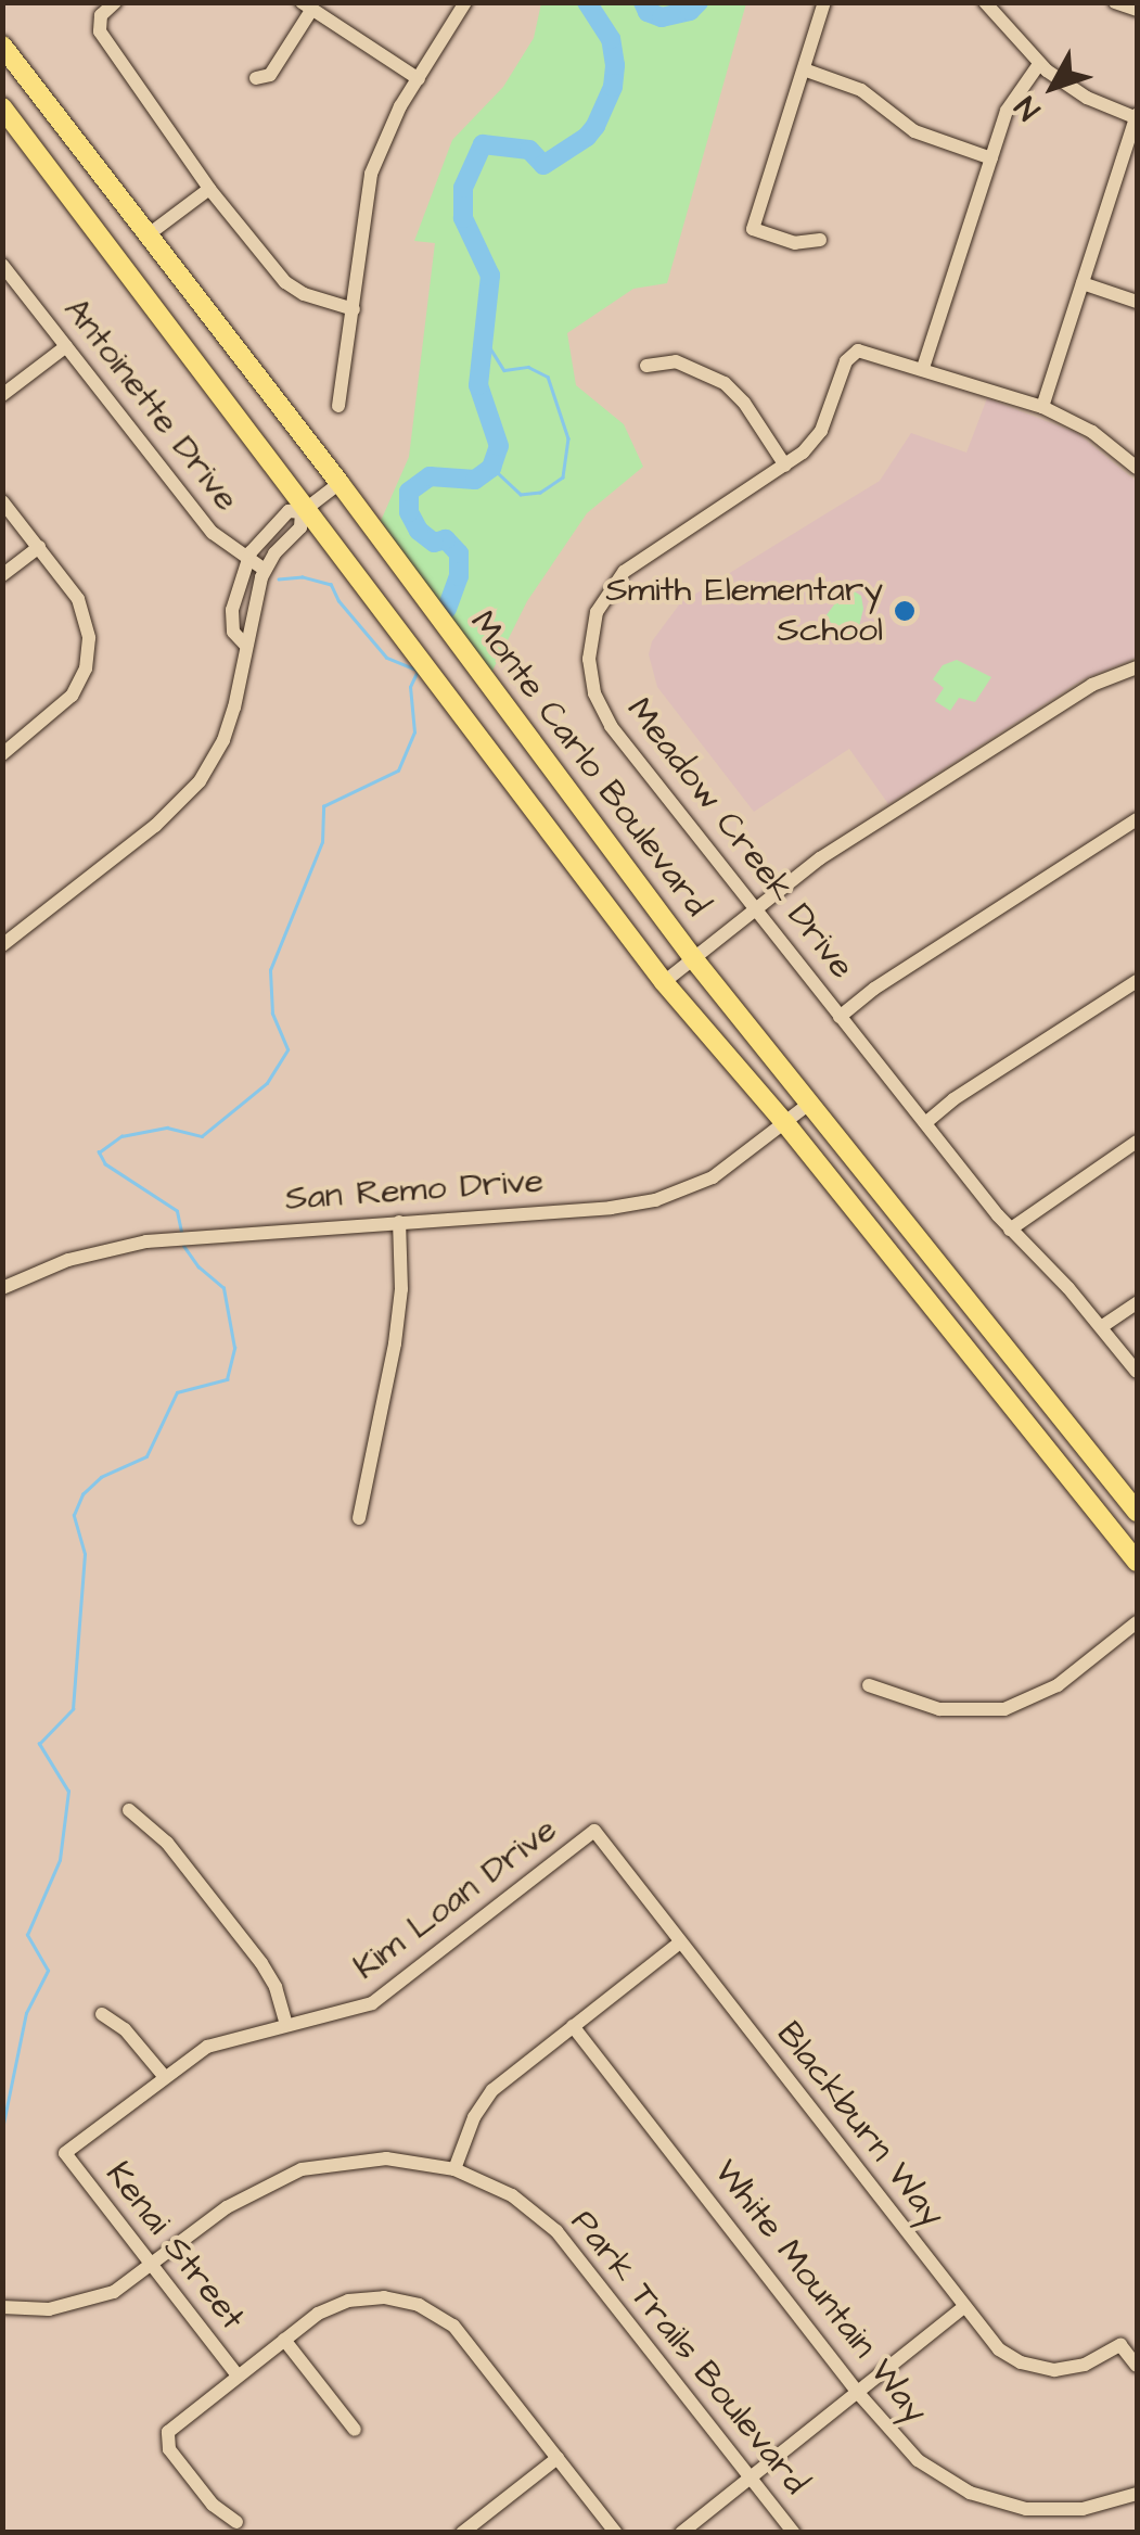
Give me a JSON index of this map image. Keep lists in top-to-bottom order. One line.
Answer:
{"streets":{"main road":["Monte Carlo Boulevard"],"street":["Antoinette Drive","Meadow Creek Drive","San Remo Drive","Kim Loan Drive","Blackburn Way","Kenai Street","White Mountain Way","Park Trails Boulevard"]},"crossings":[["Monte Carlo Boulevard","San Remo Drive"],["Kim Loan Drive","Blackburn Way"],["Kim Loan Drive","Kenai Street"],["Kenai Street","Park Trails Boulevard"]],"places":["Smith Elementary School"],"north":"bottom left"}
